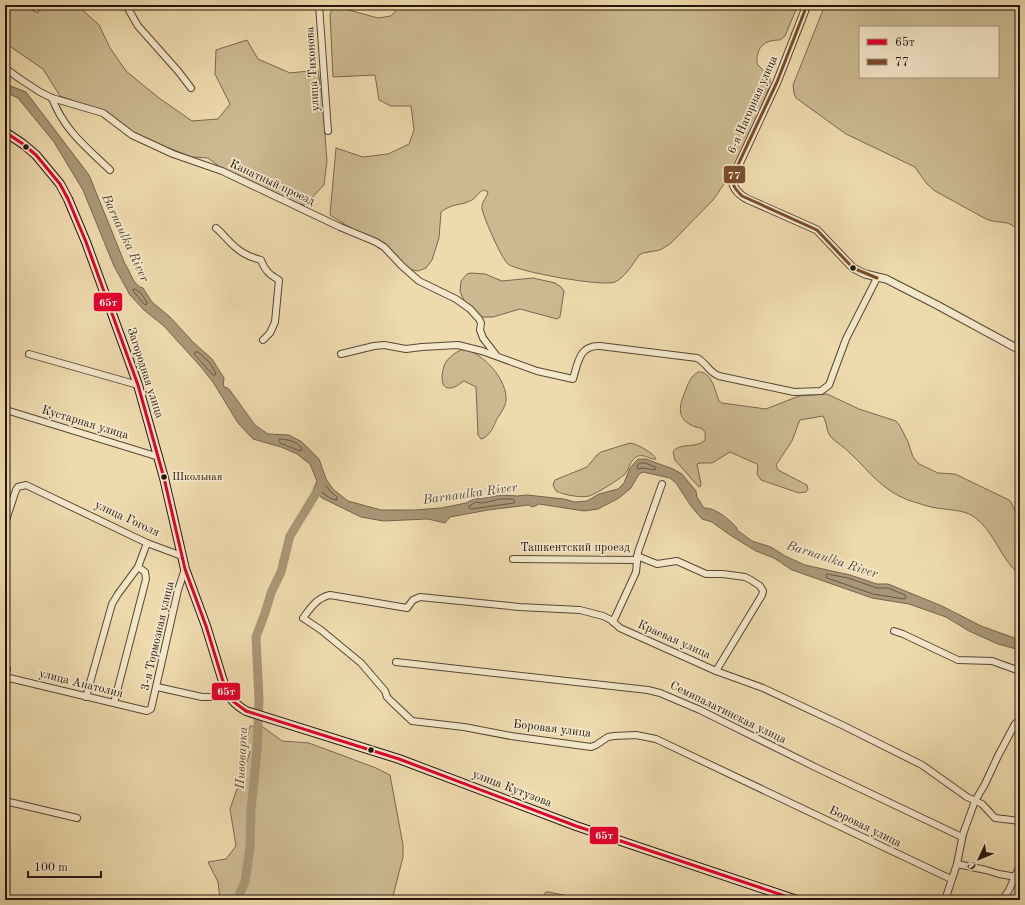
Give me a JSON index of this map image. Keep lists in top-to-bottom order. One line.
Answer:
{"streets":{"main road":["Загородная улица","улица Кутузова"],"street":["улица Тихонова","6-я Нагорная улица","Канатный проезд","Кустарная улица","улица Гоголя","Ташкентский проезд","3-я Тормозная улица","Краевая улица","улица Анатолия","Семипалатинская улица","Боровая улица"]},"crossings":[["Загородная улица","Кустарная улица"],["Загородная улица","улица Гоголя"],["Ташкентский проезд","Краевая улица"],["3-я Тормозная улица","улица Анатолия"],["Краевая улица","Боровая улица"]],"water":["Barnaulka River","Пивоварка"],"places":["Школьная"],"lines":["transit line 77","transit line 65т"],"legend":["65т","77"],"scale_bar":"100 m","north":"bottom left"}
